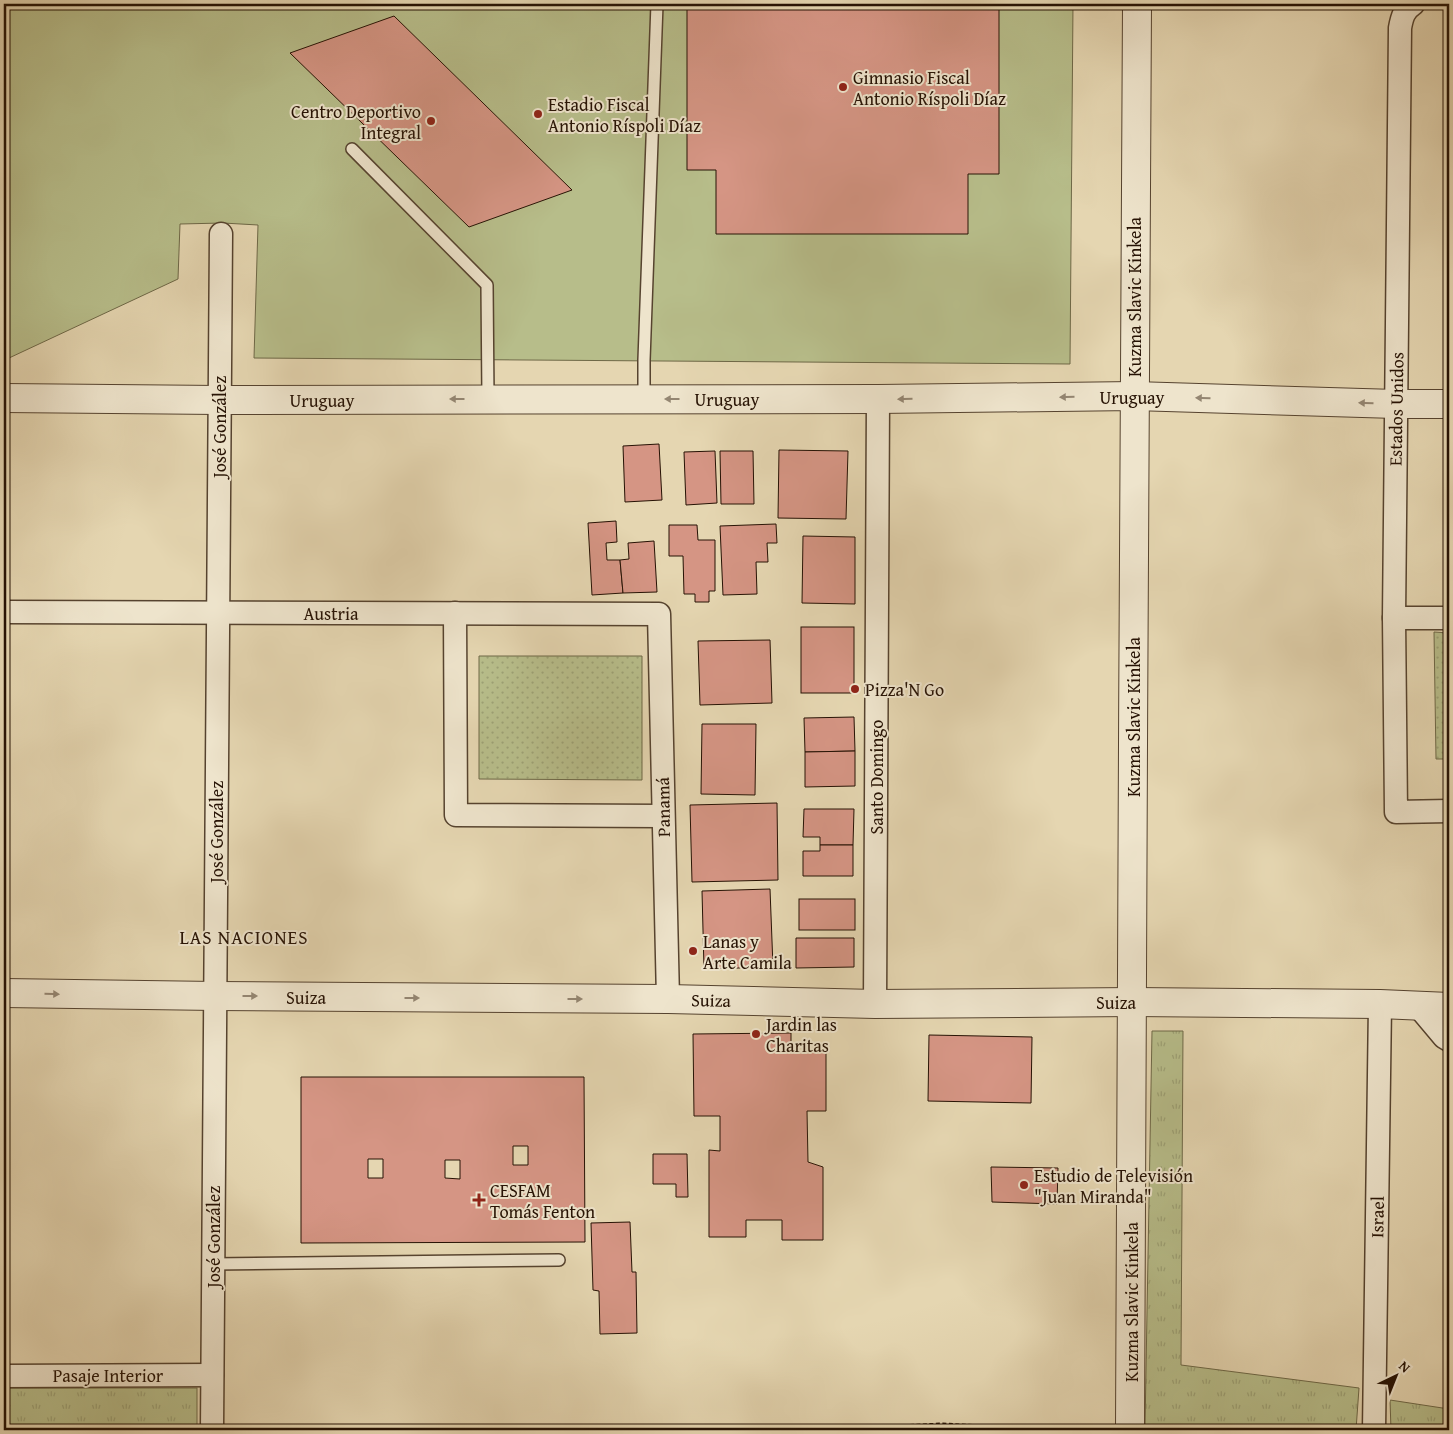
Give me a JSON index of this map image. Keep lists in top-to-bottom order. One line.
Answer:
{"streets":{"street":["Kuzma Slavic Kinkela","Uruguay","Estados Unidos","José González","Austria","Santo Domingo","Panamá","Suiza","Israel","Pasaje Interior"]},"crossings":[["Kuzma Slavic Kinkela","Uruguay"],["Kuzma Slavic Kinkela","Suiza"],["Uruguay","Estados Unidos"],["Uruguay","José González"],["Uruguay","Santo Domingo"],["José González","Austria"],["José González","Suiza"],["José González","Pasaje Interior"],["Austria","Panamá"],["Santo Domingo","Suiza"],["Panamá","Suiza"],["Suiza","Israel"]],"one_way":["Uruguay","Suiza"],"districts":["LAS NACIONES"],"places":{"other":["Gimnasio Fiscal Antonio Ríspoli Díaz","Estadio Fiscal Antonio Ríspoli Díaz","Centro Deportivo Integral","Pizza'N Go","Lanas y Arte Camila","Jardin las Charitas","Estudio de Televisión \"Juan Miranda\""],"health":["CESFAM Tomás Fenton"]},"north":"top right"}
